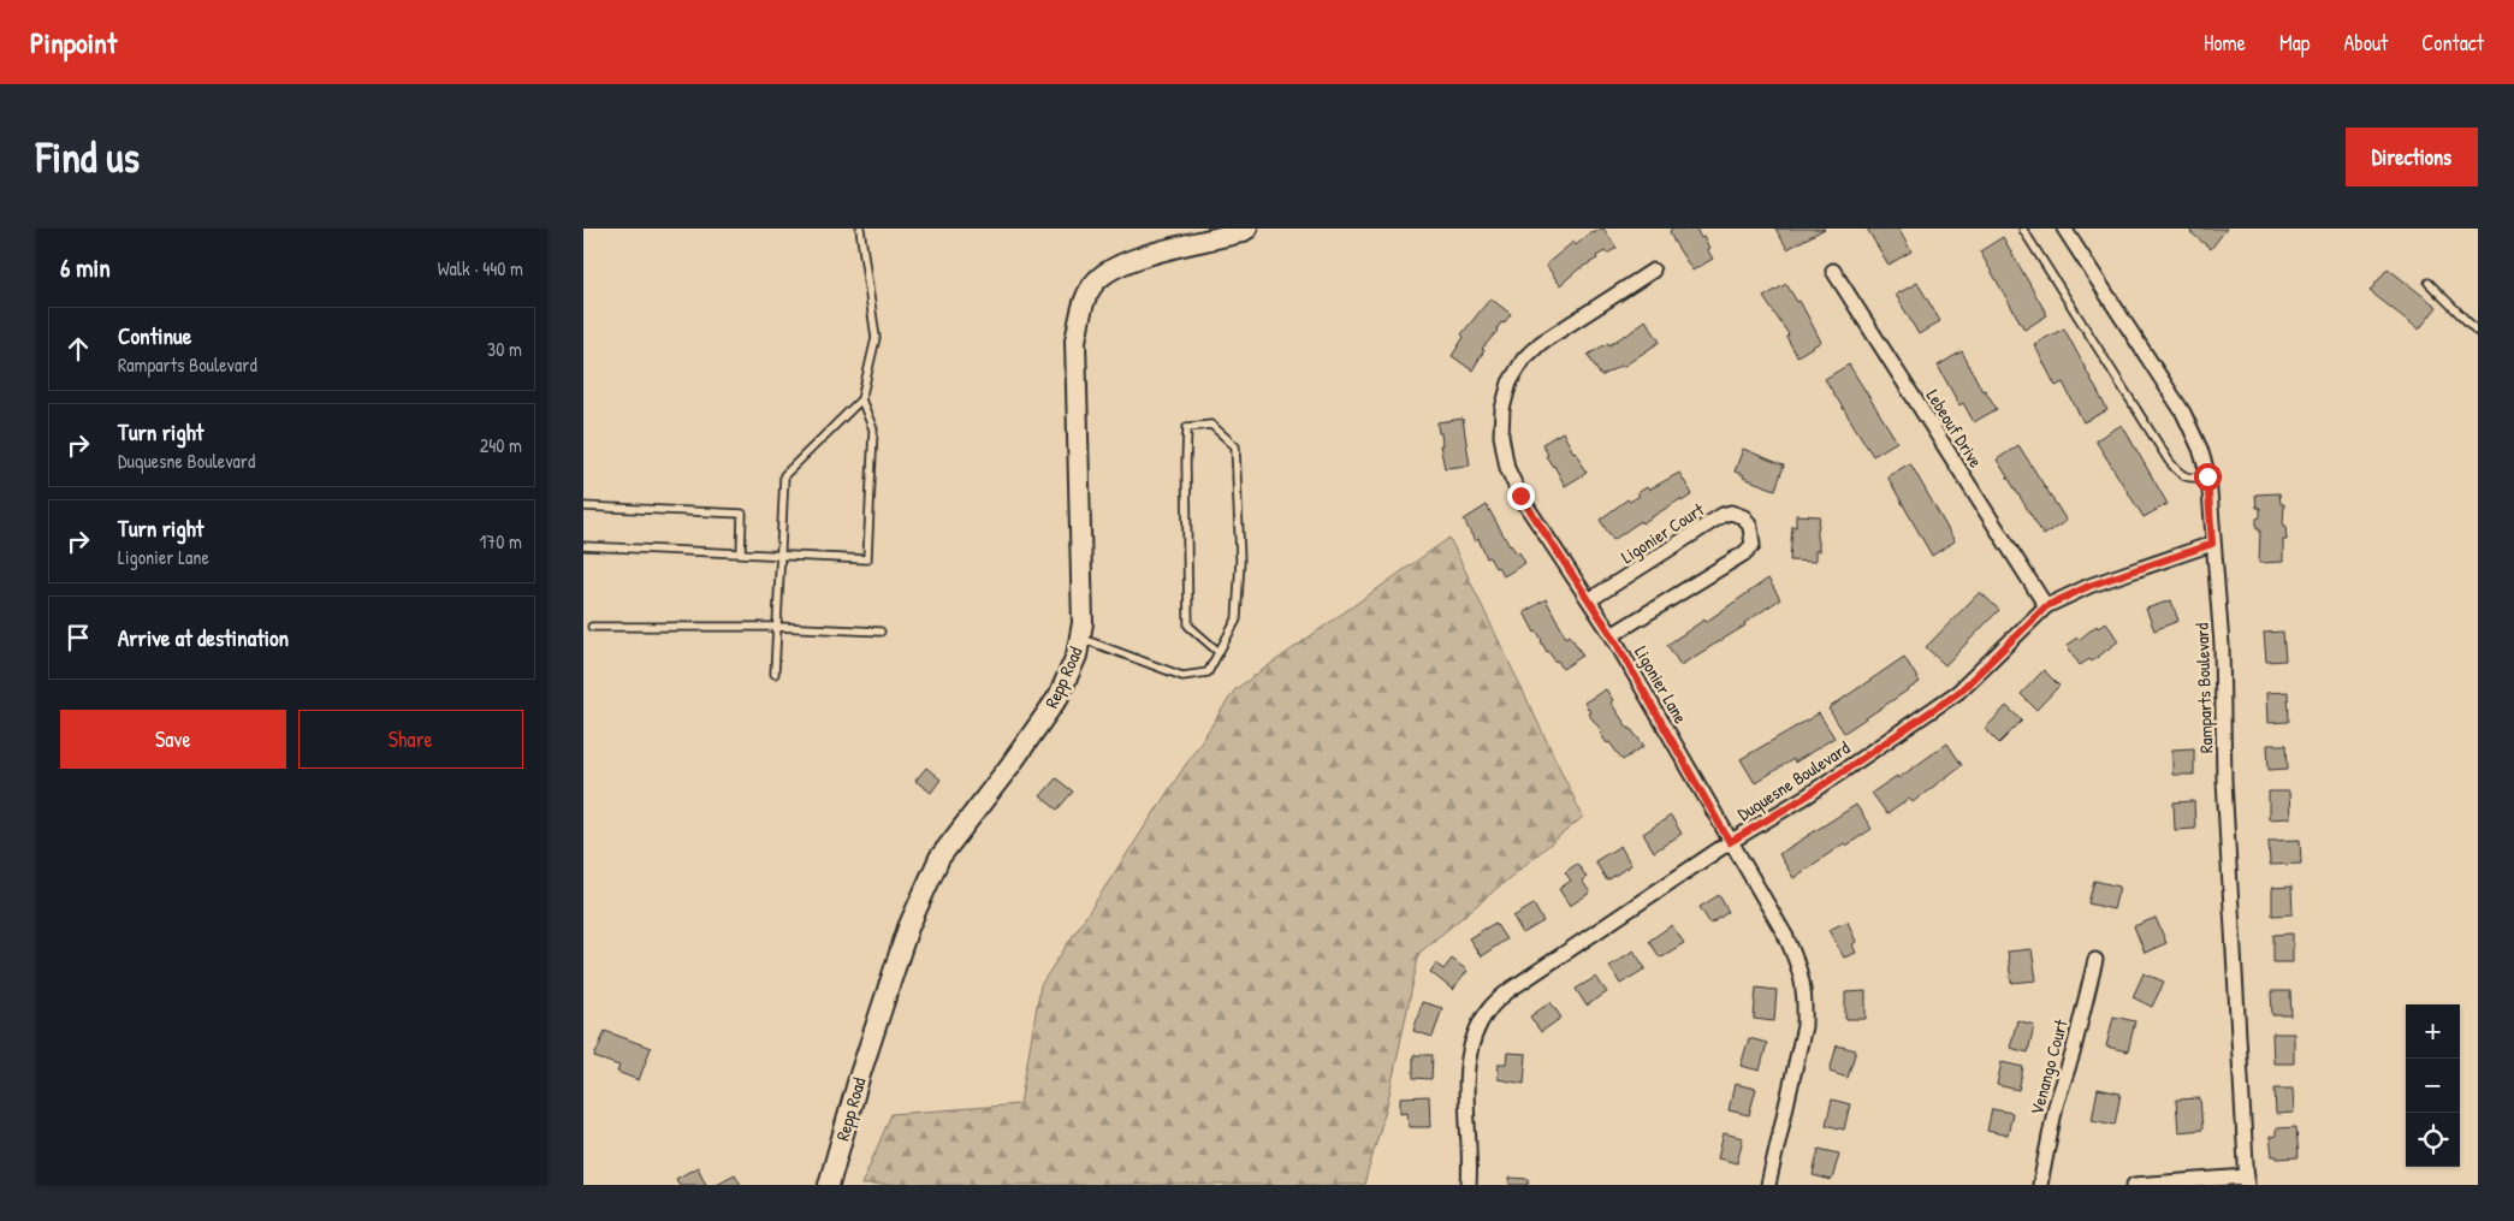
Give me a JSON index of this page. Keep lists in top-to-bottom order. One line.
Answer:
{"streets":{"street":["Lebeouf Drive","Ligonier Court","Repp Road","Ligonier Lane","Ramparts Boulevard","Duquesne Boulevard","Venango Court"]},"crossings":[["Lebeouf Drive","Duquesne Boulevard"],["Ligonier Court","Ligonier Lane"],["Ligonier Lane","Duquesne Boulevard"],["Ramparts Boulevard","Duquesne Boulevard"]],"page":{"header":"Pinpoint","nav":["Home","Map","About","Contact"],"buttons":["Directions",["Save","Share"]],"title":"Find us","heading":["6 min","Walk · 440 m"],"list":[["Continue","Ramparts Boulevard","30 m"],["Turn right","Duquesne Boulevard","240 m"],["Turn right","Ligonier Lane","170 m"],"Arrive at destination"],"map_buttons":["+","−"]}}
